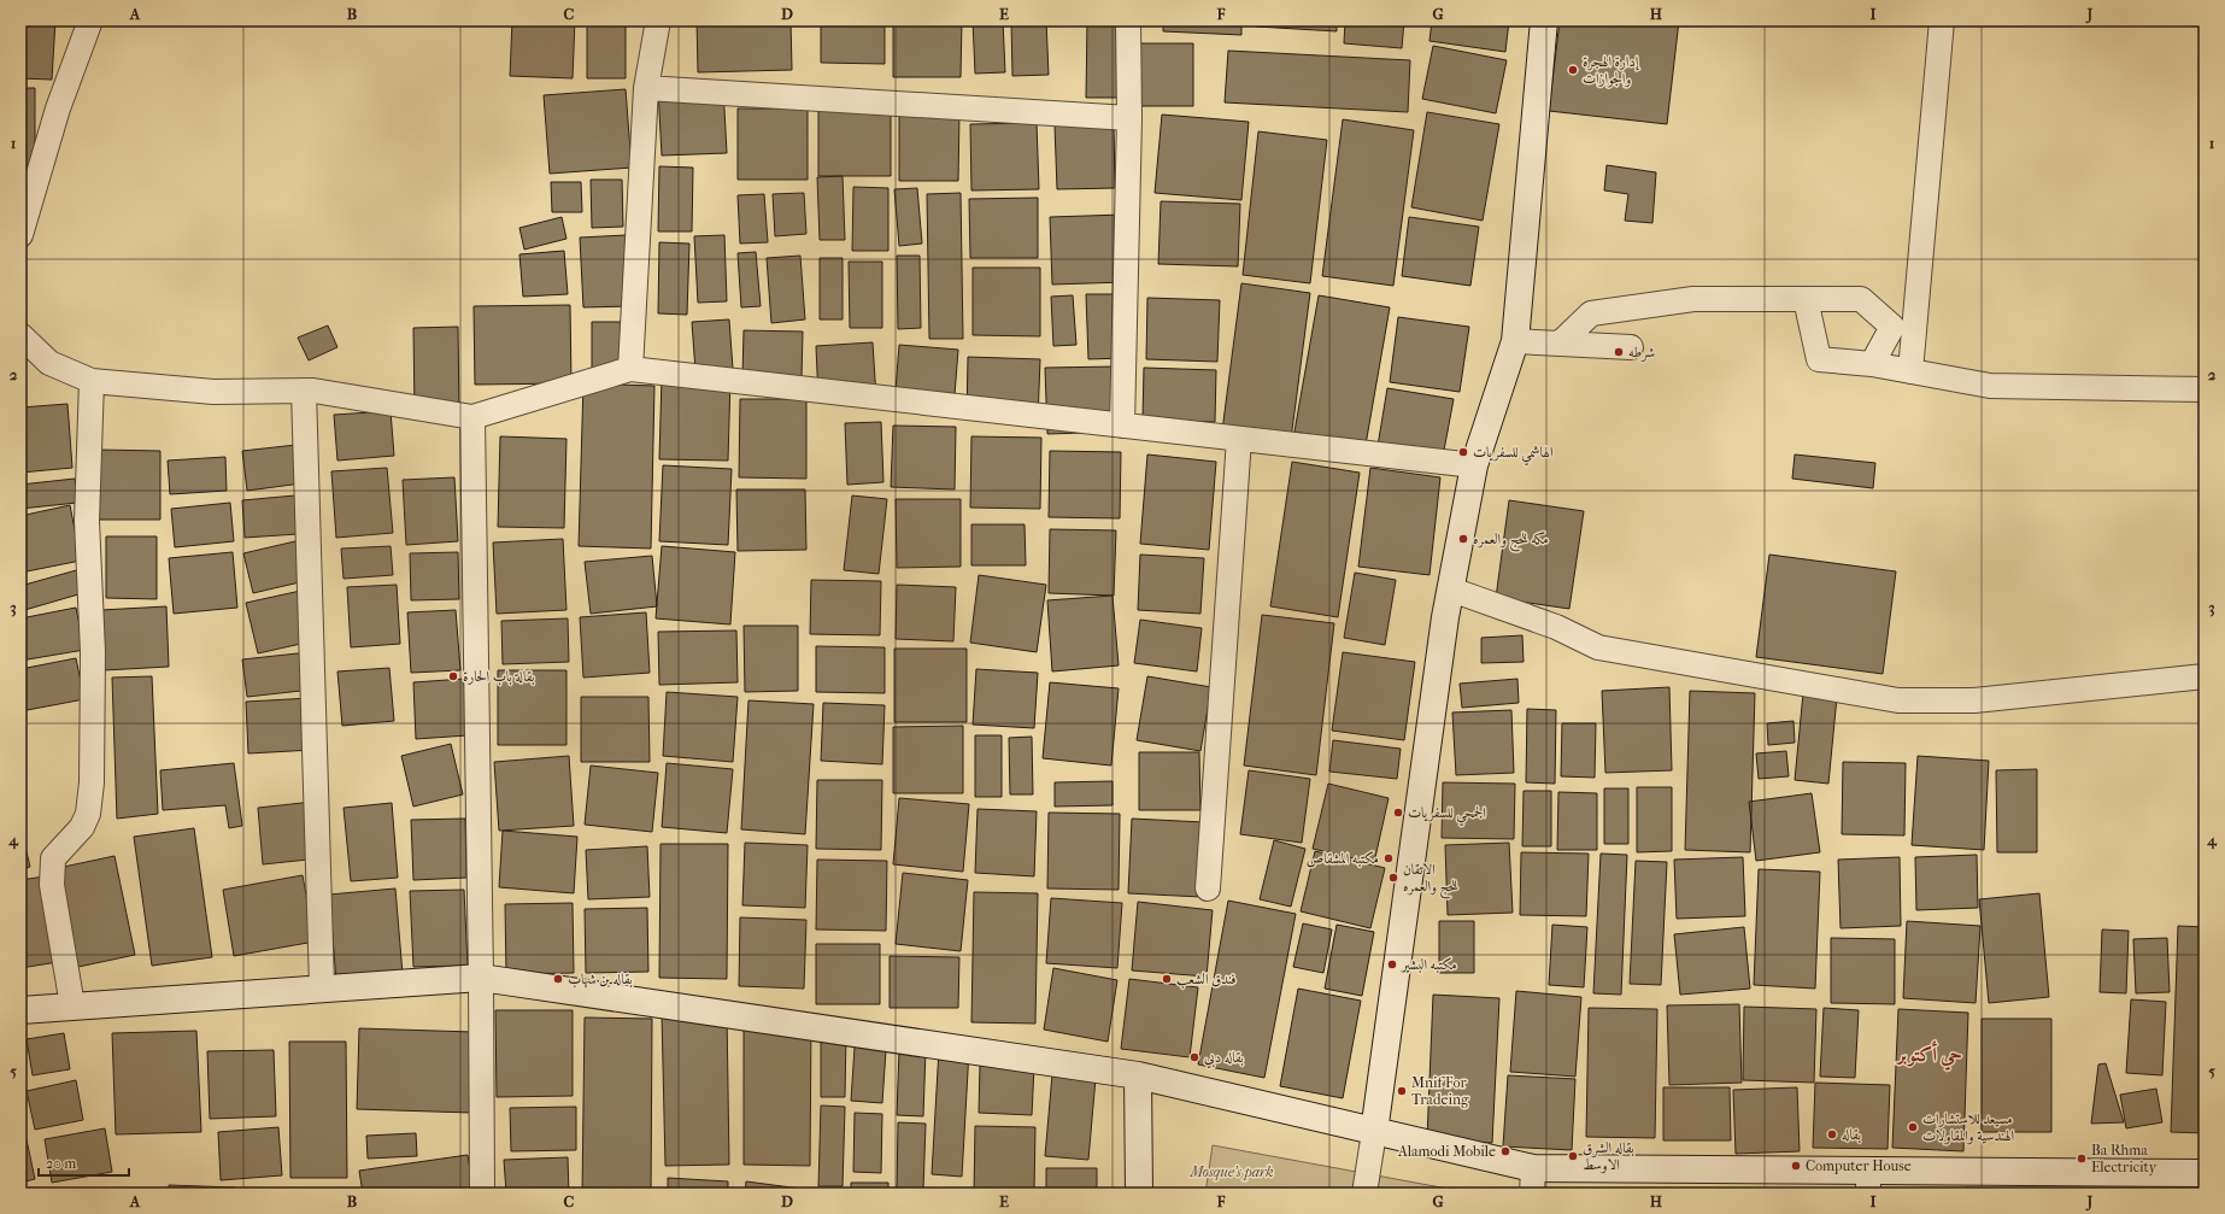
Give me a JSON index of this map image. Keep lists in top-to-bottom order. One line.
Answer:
{"districts":["حي أكتوبر"],"parks":["Mosque's park"],"places":["إدارة الهجرة والجوازات","شرطه","الهاشمي للسفريات","مكه للحج والعمره","بقالة باب الحارة","الجمحي للسفريات","مكتبه المشقاص","الاتقان للحج والعمره","مكتبه البشير","بقاله بن شهاب","فندق الشعب","بقاله دبي","Mnif For Tradeing","مسيعد للاستشارات الهندسية والمقاولات","بقاله","Alamodi Mobile","بقاله الشرق الاوسط","Ba Rhma Electricity","Computer House"],"scale_bar":"20 m","grid":{"columns":["A","B","C","D","E","F","G","H","I","J"],"rows":["1","2","3","4","5"]}}
